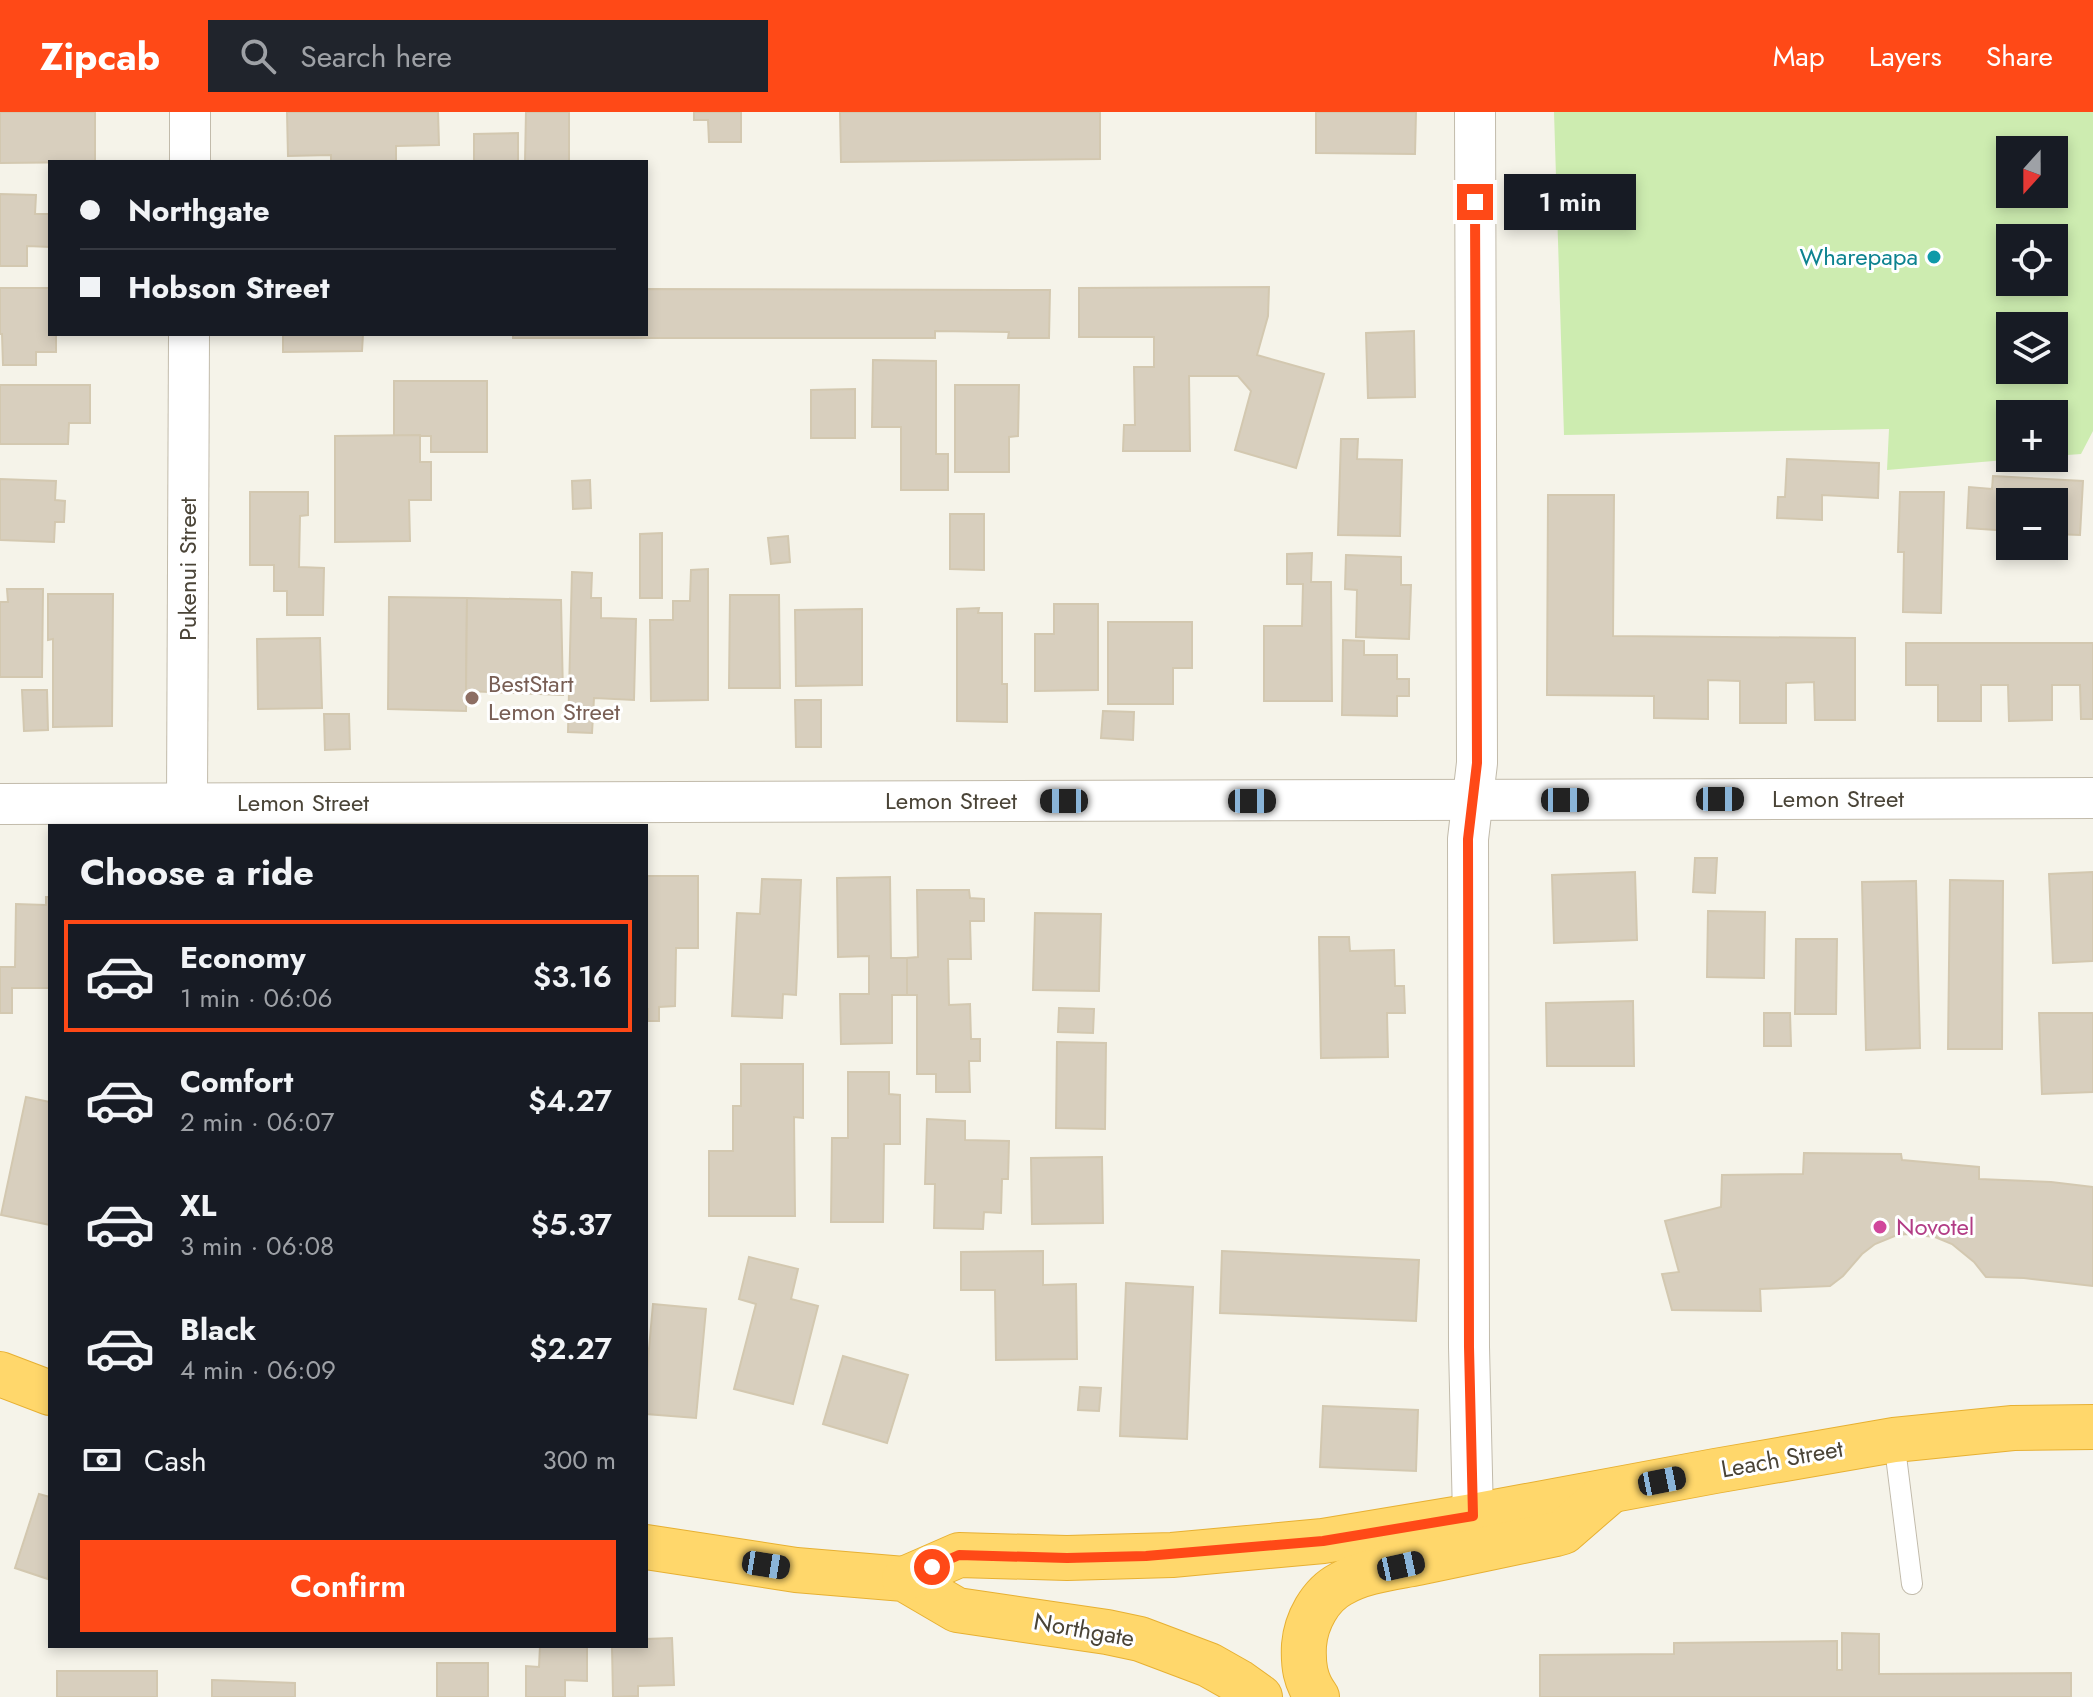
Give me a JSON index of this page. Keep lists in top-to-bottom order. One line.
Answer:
{"streets":{"highway":["Leach Street","Northgate"],"street":["Pukenui Street","Lemon Street"]},"crossings":[["Pukenui Street","Lemon Street"],["Leach Street","Northgate"]],"places":["Wharepapa","BestStart Lemon Street","Novotel"],"north":"bottom","page":{"header":"Zipcab","search":"Search here","nav":["Map","Layers","Share"],"map_buttons":["+","−"],"banner":["Northgate","Hobson Street"],"bubble":"1 min","heading":"Choose a ride","list":[{"name":"Economy","note":"1 min · 06:06","value":"$3.16"},{"name":"Comfort","note":"2 min · 06:07","value":"$4.27"},{"name":"XL","note":"3 min · 06:08","value":"$5.37"},{"name":"Black","note":"4 min · 06:09","value":"$2.27"}],"pay":["Cash","300 m"],"buttons":"Confirm"}}
